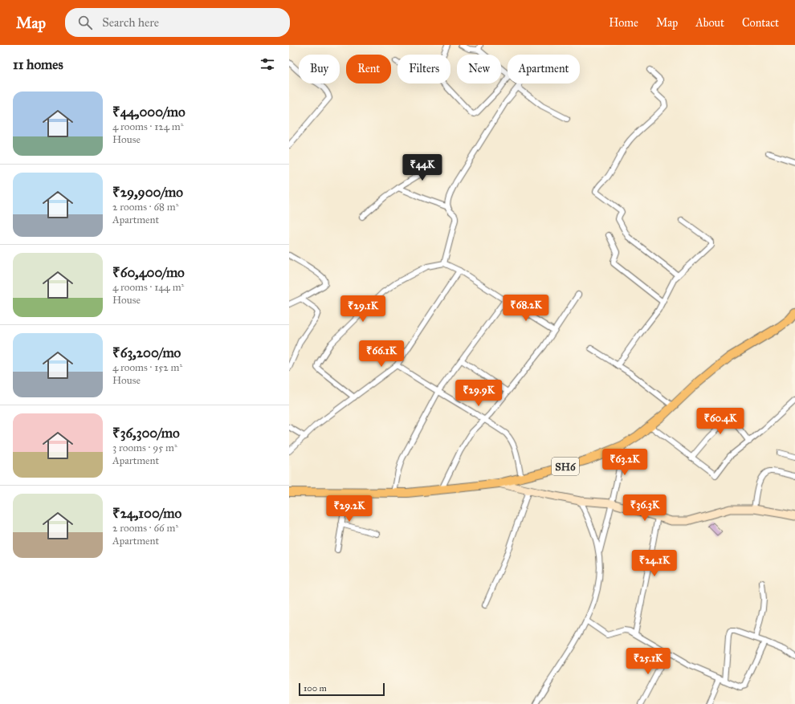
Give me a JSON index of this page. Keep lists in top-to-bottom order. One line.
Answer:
{"streets":{"main road":["SH6"]},"scale_bar":"100 m","page":{"header":"Map","search":"Search here","nav":["Home","Map","About","Contact"],"heading":"11 homes","chip":["Buy","Rent","Filters","New","Apartment"],"list":[{"name":"₹44,000/mo","note":"4 rooms · 124 m² · House"},{"name":"₹29,900/mo","note":"2 rooms · 68 m² · Apartment"},{"name":"₹60,400/mo","note":"4 rooms · 144 m² · House"},{"name":"₹63,200/mo","note":"4 rooms · 152 m² · House"},{"name":"₹36,300/mo","note":"3 rooms · 95 m² · Apartment"},{"name":"₹24,100/mo","note":"2 rooms · 66 m² · Apartment"}],"price":["₹44K","₹68.2K","₹29.1K","₹66.1K","₹29.9K","₹60.4K","₹63.2K","₹36.3K","₹29.2K","₹24.1K","₹25.1K"],"scale":"100 m"}}
